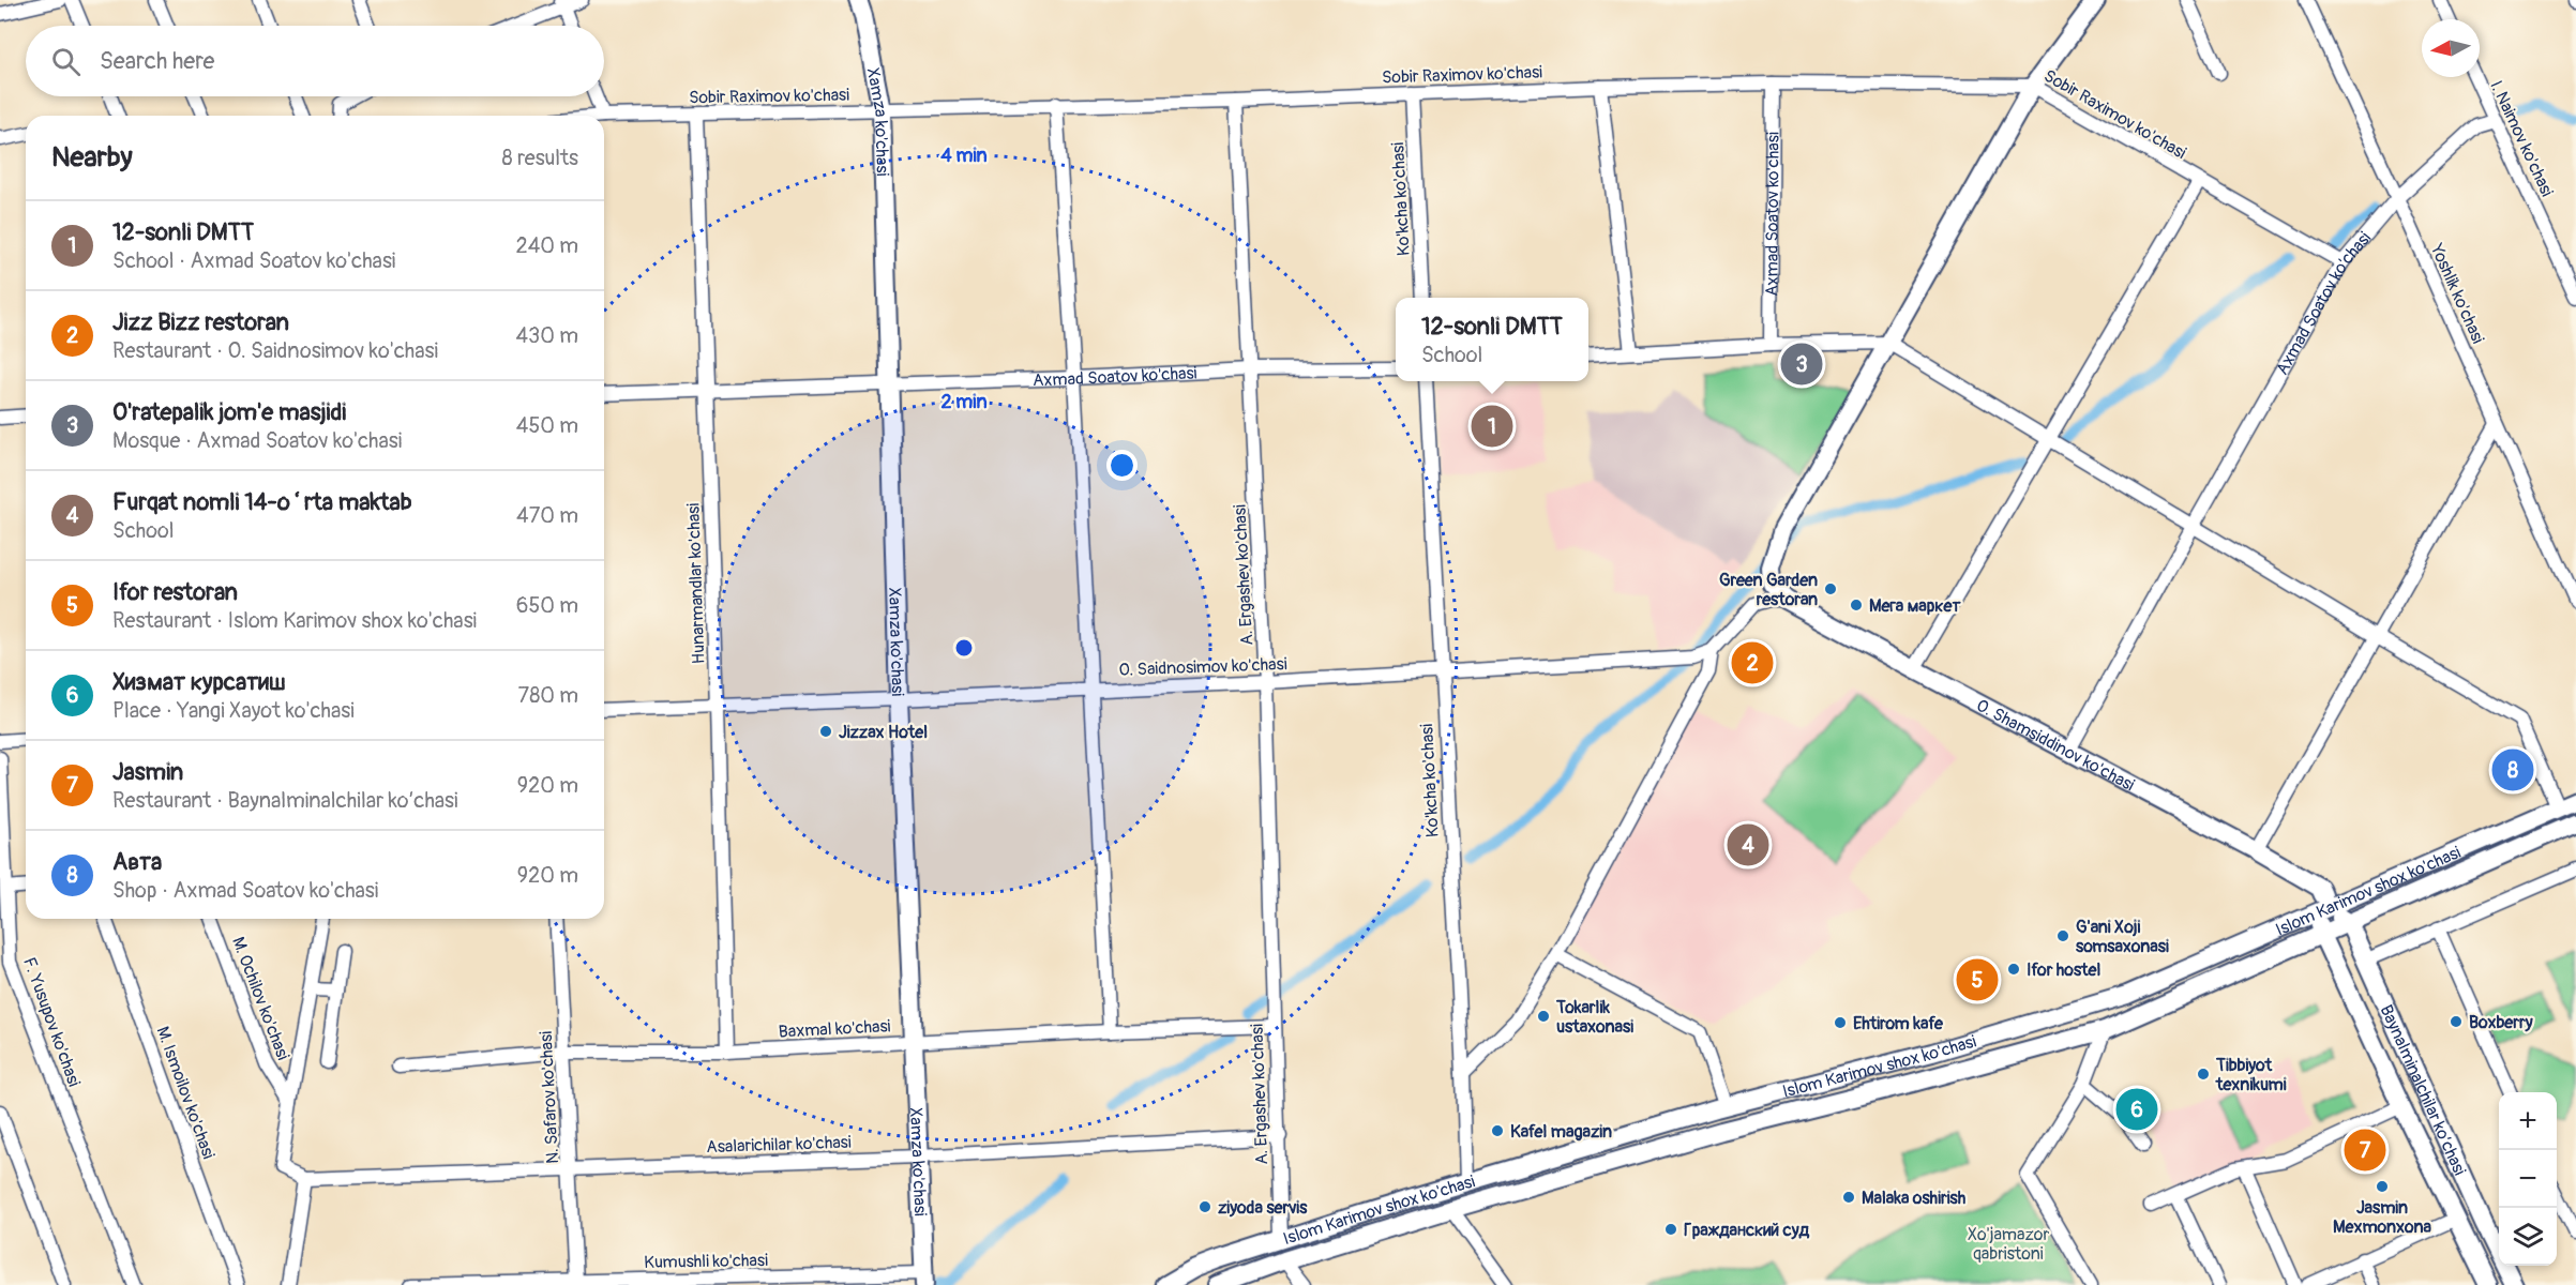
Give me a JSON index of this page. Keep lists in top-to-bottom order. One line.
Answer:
{"streets":{"main road":["Xamza ko'chasi","O. Shamsiddinov ko'chasi","Islom Karimov shox ko'chasi","Baynalminalchilar ko’chasi"],"street":["Sobir Raximov ko'chasi","I. Naimov ko'chasi","Ko'kcha ko'chasi","Axmad Soatov ko'chasi","Yoshlik ko'chasi","A. Ergashev ko'chasi","Hunarmandlar ko'chasi","O. Saidnosimov ko'chasi","M. Ochilov ko'chasi","F. Yusupov ko'chasi","Baxmal ko'chasi","M. Ismoilov ko'chasi","N. Safarov ko'chasi","Asalarichilar ko'chasi","Kumushli ko'chasi"]},"crossings":[["Sobir Raximov ko'chasi","Xamza ko'chasi"],["Sobir Raximov ko'chasi","Ko'kcha ko'chasi"],["Sobir Raximov ko'chasi","Axmad Soatov ko'chasi"],["Sobir Raximov ko'chasi","A. Ergashev ko'chasi"],["Sobir Raximov ko'chasi","Hunarmandlar ko'chasi"],["Xamza ko'chasi","Axmad Soatov ko'chasi"],["Xamza ko'chasi","O. Saidnosimov ko'chasi"],["Xamza ko'chasi","Baxmal ko'chasi"],["Xamza ko'chasi","Asalarichilar ko'chasi"],["Xamza ko'chasi","Kumushli ko'chasi"],["I. Naimov ko'chasi","Axmad Soatov ko'chasi"],["Ko'kcha ko'chasi","O. Saidnosimov ko'chasi"],["Ko'kcha ko'chasi","Islom Karimov shox ko'chasi"],["Axmad Soatov ko'chasi","Yoshlik ko'chasi"],["Axmad Soatov ko'chasi","A. Ergashev ko'chasi"],["Axmad Soatov ko'chasi","Hunarmandlar ko'chasi"],["Axmad Soatov ko'chasi","O. Shamsiddinov ko'chasi"],["A. Ergashev ko'chasi","O. Saidnosimov ko'chasi"],["A. Ergashev ko'chasi","Islom Karimov shox ko'chasi"],["A. Ergashev ko'chasi","Baxmal ko'chasi"],["A. Ergashev ko'chasi","Asalarichilar ko'chasi"],["Hunarmandlar ko'chasi","O. Saidnosimov ko'chasi"],["Hunarmandlar ko'chasi","Baxmal ko'chasi"],["O. Shamsiddinov ko'chasi","Islom Karimov shox ko'chasi"],["O. Shamsiddinov ko'chasi","Baynalminalchilar ko’chasi"],["Islom Karimov shox ko'chasi","Baynalminalchilar ko’chasi"],["M. Ochilov ko'chasi","Asalarichilar ko'chasi"],["Baxmal ko'chasi","N. Safarov ko'chasi"],["N. Safarov ko'chasi","Asalarichilar ko'chasi"],["N. Safarov ko'chasi","Kumushli ko'chasi"]],"parks":["Xo'jamazor qabristoni"],"places":["Green Garden restoran","Мега маркет","Jizzax Hotel","G'ani Xoji somsaxonasi","Ifor hostel","Tokarlik ustaxonasi","Boxberry","Ehtirom kafe","Tibbiyot texnikumi","Kafel magazin","Jasmin Mexmonxona","Malaka oshirish","ziyoda servis","Гражданский суд"],"north":"left","page":{"search":"Search here","heading":["Nearby","8 results"],"list":[{"mark":"1","name":"12-sonli DMTT","note":"School · Axmad Soatov ko'chasi","value":"240 m"},{"mark":"2","name":"Jizz Bizz restoran","note":"Restaurant · O. Saidnosimov ko'chasi","value":"430 m"},{"mark":"3","name":"O'ratepalik jom'e masjidi","note":"Mosque · Axmad Soatov ko'chasi","value":"450 m"},{"mark":"4","name":"Furqat nomli 14-oʻrta maktab","note":"School","value":"470 m"},{"mark":"5","name":"Ifor restoran","note":"Restaurant · Islom Karimov shox ko'chasi","value":"650 m"},{"mark":"6","name":"Хизмат курсатиш","note":"Place · Yangi Xayot ko'chasi","value":"780 m"},{"mark":"7","name":"Jasmin","note":"Restaurant · Baynalminalchilar ko’chasi","value":"920 m"},{"mark":"8","name":"Авта","note":"Shop · Axmad Soatov ko'chasi","value":"920 m"}],"popup":["12-sonli DMTT","School"],"pins":["3","1","2","8","4","5","6","7"],"map_buttons":["+","−"]},"rings":["4 min","2 min"]}
